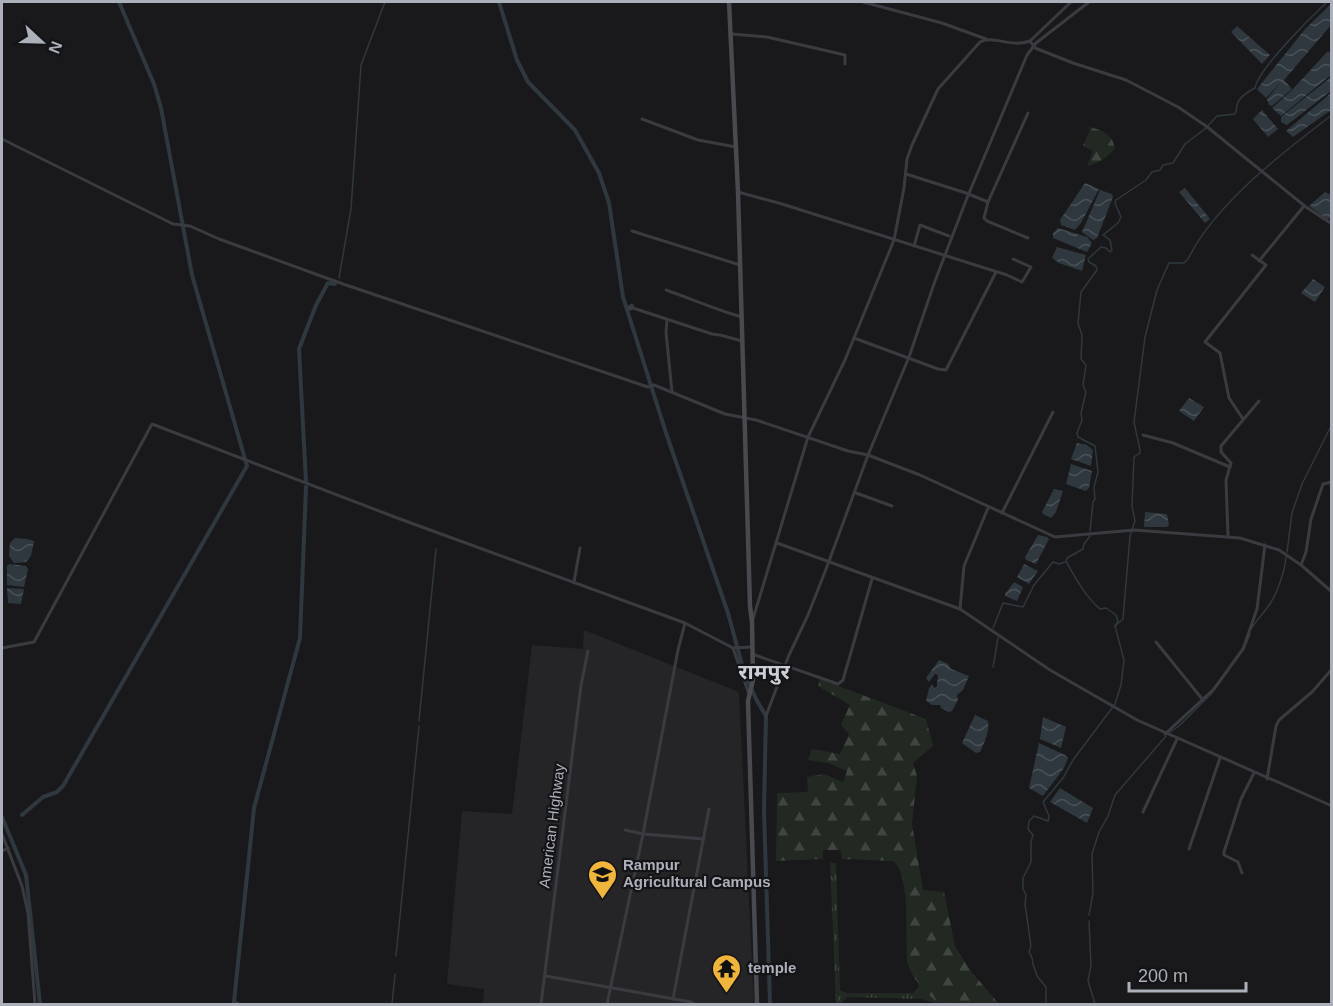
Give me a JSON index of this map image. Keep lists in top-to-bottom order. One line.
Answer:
{"streets":{"street":["American Highway"]},"districts":["रामपुर"],"places":{"school or university":["Rampur Agricultural Campus"],"temple":["temple"]},"scale_bar":"200 m","north":"right"}
